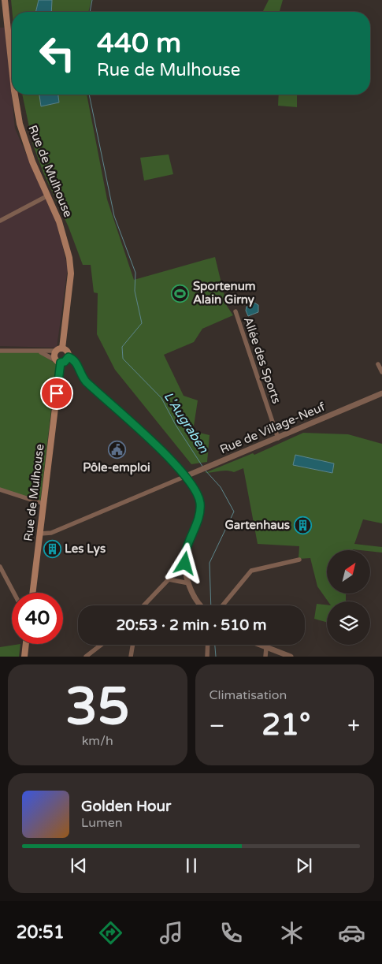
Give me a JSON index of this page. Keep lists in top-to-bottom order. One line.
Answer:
{"streets":{"main road":["Rue de Mulhouse"],"street":["Allée des Sports","Rue de Village-Neuf"]},"crossings":[["Rue de Mulhouse","Rue de Village-Neuf"],["Allée des Sports","Rue de Village-Neuf"]],"water":["L'Augraben"],"places":{"sports":["Sportenum Alain Girny"],"public building":["Pôle-emploi"],"building":["Gartenhaus","Les Lys"]},"north":"top right","page":{"turn":["440 m","Rue de Mulhouse"],"limit":"40","trip":"20:53 · 2 min · 510 m","tile":[["35","km/h"],"Climatisation"],"heat":["−","21°","+"],"song":["Golden Hour","Lumen"],"tabs":"20:51"}}
